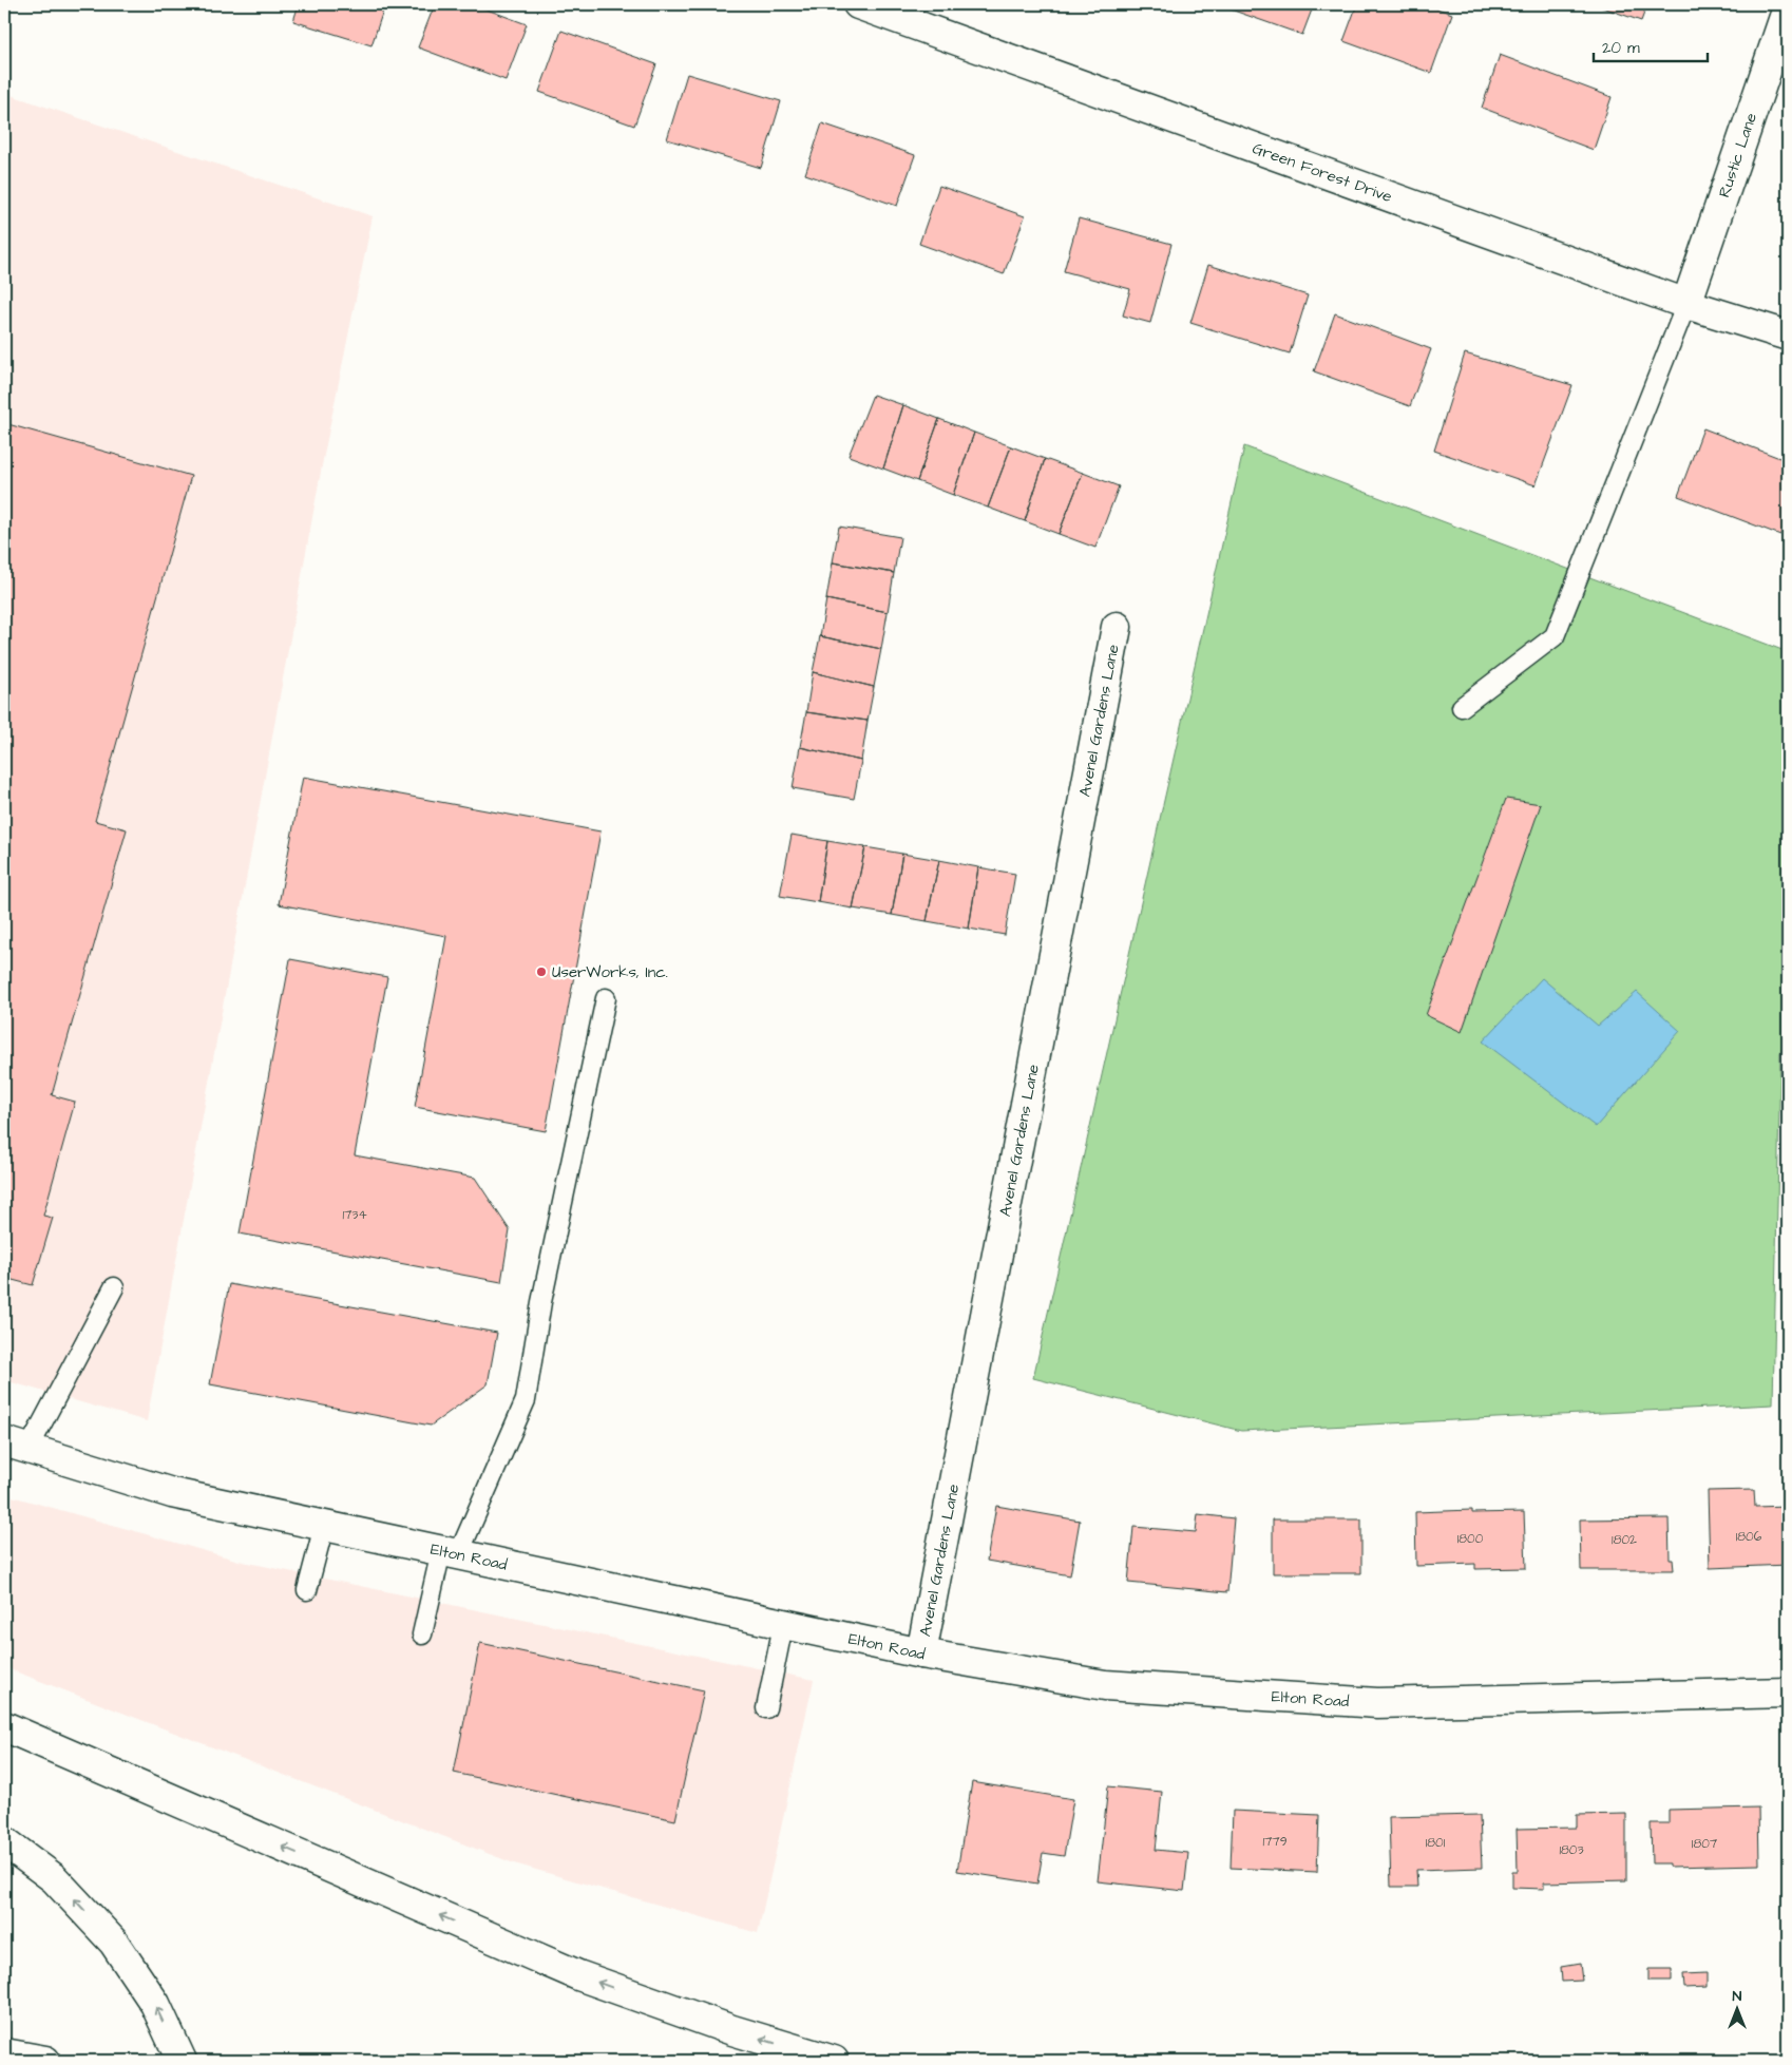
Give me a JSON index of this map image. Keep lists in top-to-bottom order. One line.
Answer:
{"streets":{"main road":["Rustic Lane","Green Forest Drive","Avenel Gardens Lane","Elton Road"]},"crossings":[["Rustic Lane","Green Forest Drive"],["Avenel Gardens Lane","Elton Road"]],"places":["UserWorks, Inc."],"house_numbers":["1734","1806","1800","1802","1779","1801","1807","1803"],"scale_bar":"20 m","north":"top"}
